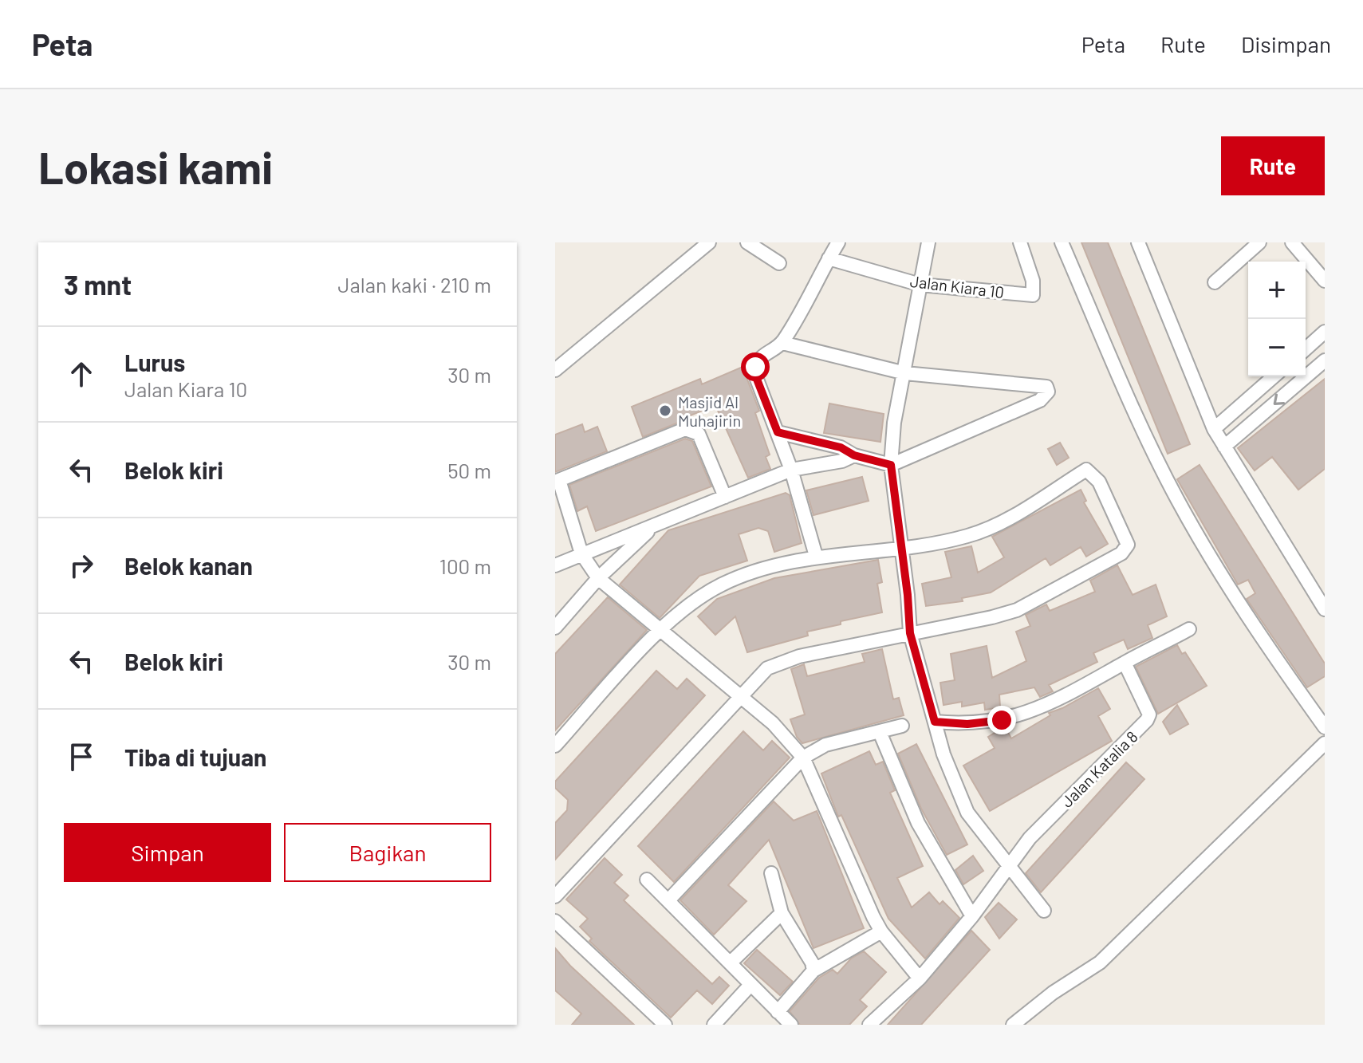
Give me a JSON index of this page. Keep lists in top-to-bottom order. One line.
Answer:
{"streets":{"street":["Jalan Kiara 10","Jalan Katalia 8"]},"places":["Masjid Al Muhajirin"],"page":{"header":"Peta","nav":["Peta","Rute","Disimpan"],"buttons":["Rute",["Simpan","Bagikan"]],"title":"Lokasi kami","heading":["3 mnt","Jalan kaki · 210 m"],"map_buttons":["+","−"],"list":[["Lurus","Jalan Kiara 10","30 m"],["Belok kiri","50 m"],["Belok kanan","100 m"],["Belok kiri","30 m"],"Tiba di tujuan"]}}
